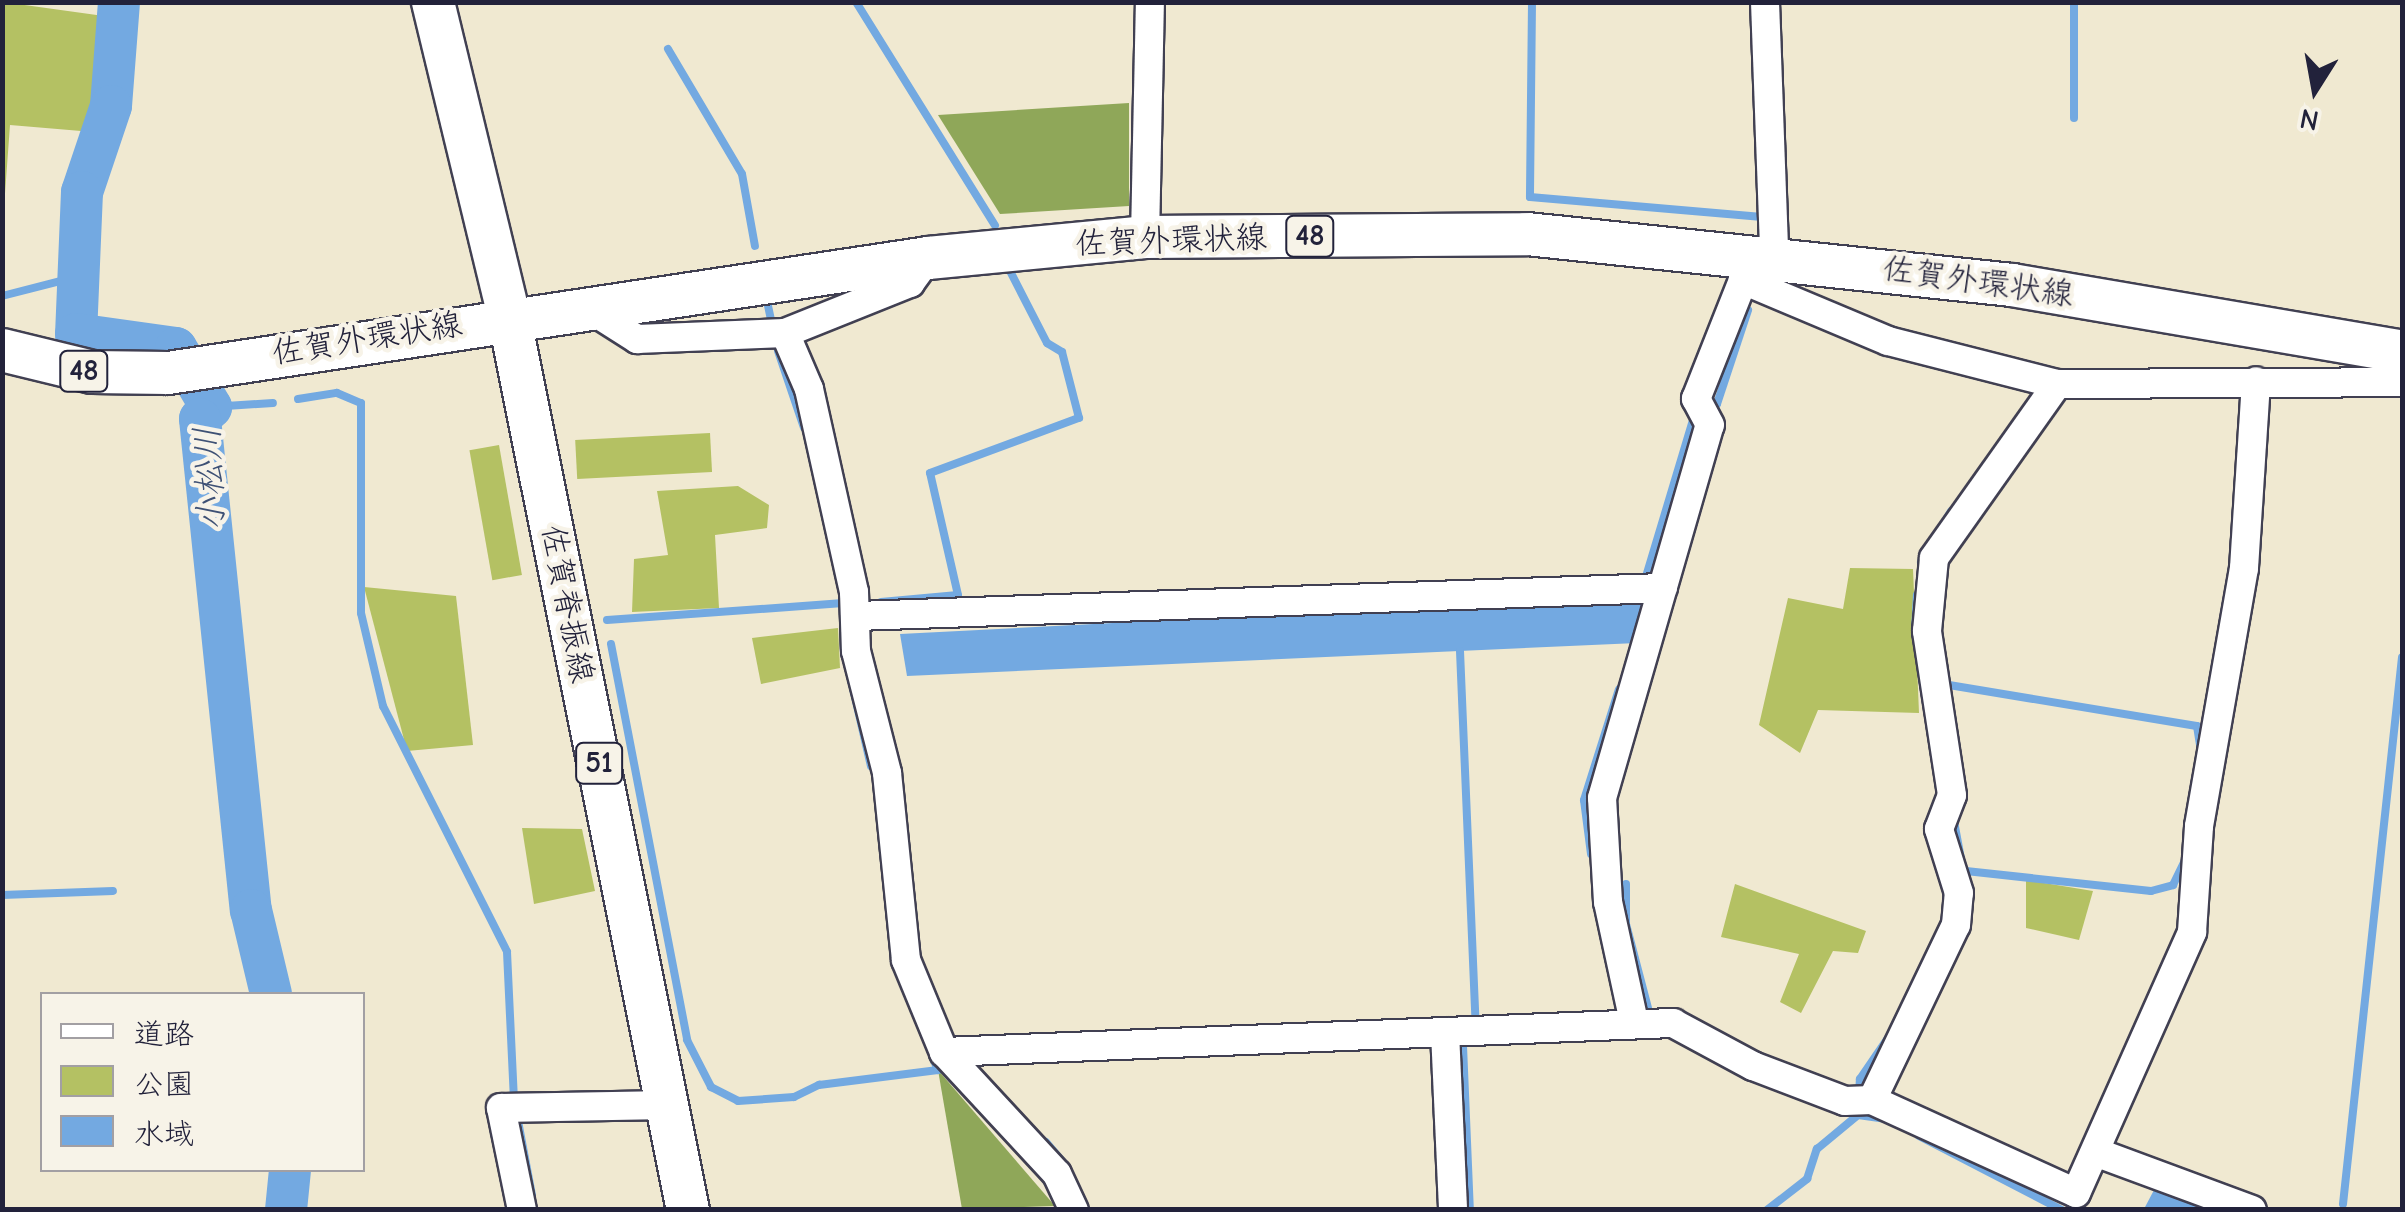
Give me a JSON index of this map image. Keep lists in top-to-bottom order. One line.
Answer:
{"streets":{"main road":["48","佐賀外環状線","佐賀脊振線","51"]},"crossings":[["佐賀外環状線","佐賀脊振線"]],"water":["小松川"],"legend":["道路","公園","水域"],"north":"bottom"}
